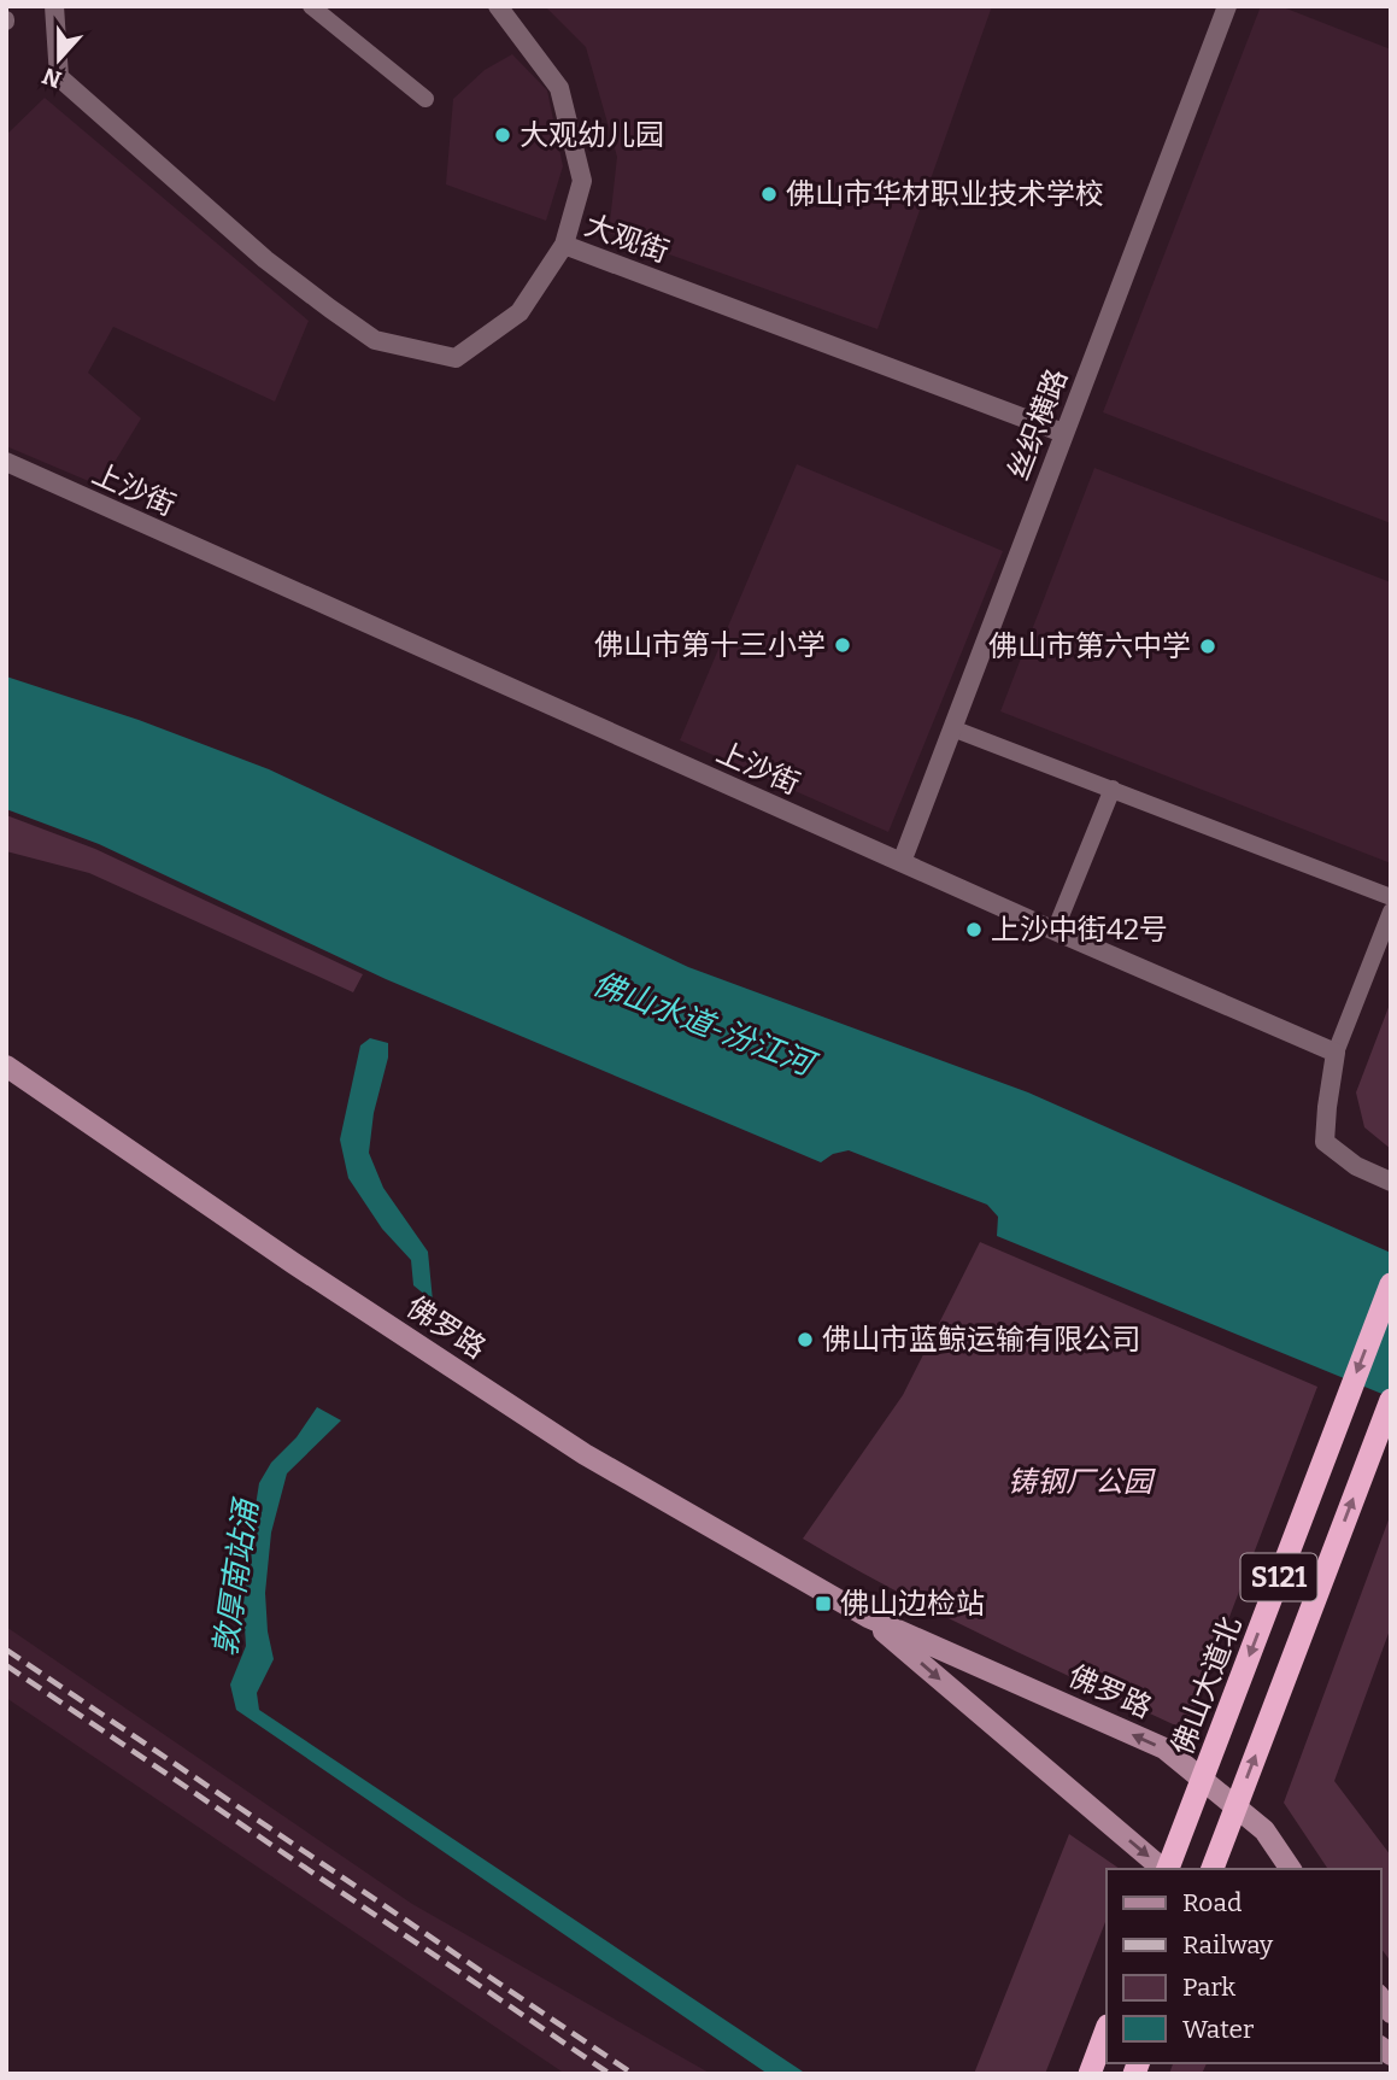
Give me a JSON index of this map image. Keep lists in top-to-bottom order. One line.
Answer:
{"streets":{"highway":["S121","佛山大道北"],"main road":["佛罗路"],"street":["大观街","丝织横路","上沙街"]},"crossings":[["大观街","丝织横路"],["丝织横路","上沙街"]],"water":["佛山水道-汾江河","敦厚南站涌"],"parks":["铸钢厂公园"],"places":{"other":["大观幼儿园","佛山市华材职业技术学校","佛山市第十三小学","佛山市第六中学","上沙中街42号","佛山市蓝鲸运输有限公司"],"transit":["佛山边检站"]},"legend":["Road","Railway","Park","Water"],"north":"bottom"}
